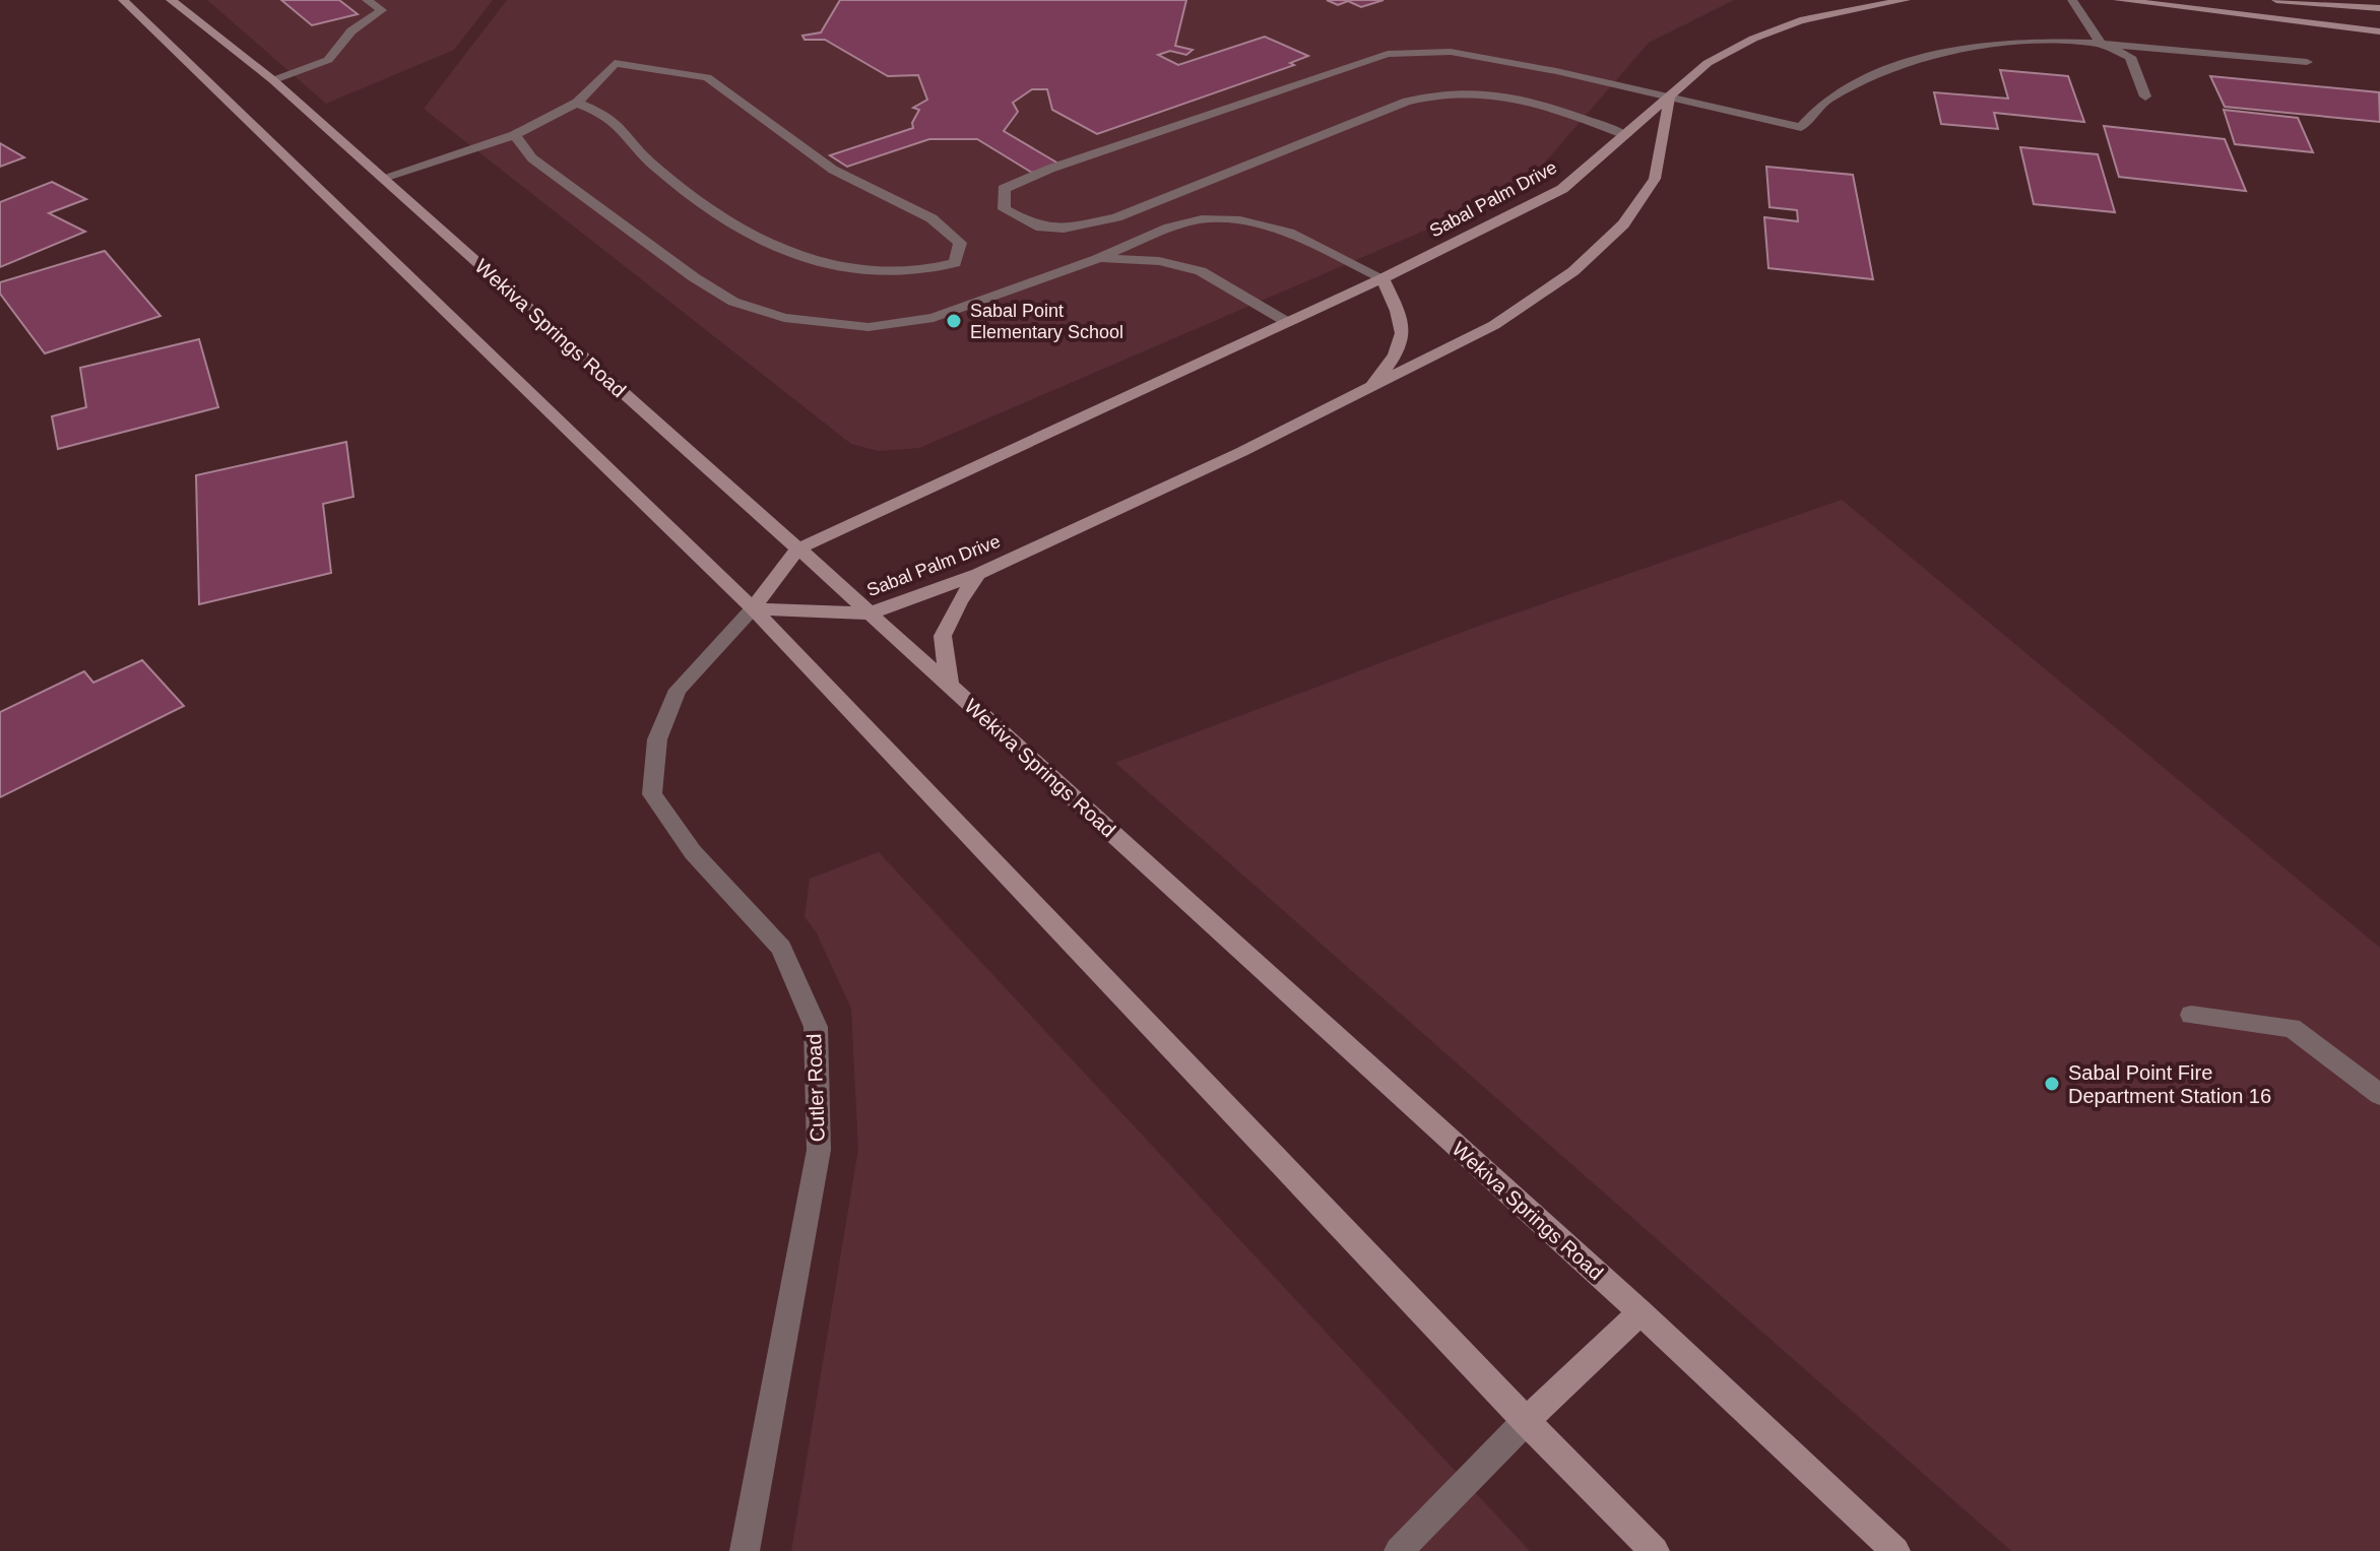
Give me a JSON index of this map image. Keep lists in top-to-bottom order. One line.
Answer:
{"streets":{"main road":["Sabal Palm Drive","Wekiva Springs Road"],"street":["Cutler Road"]},"crossings":[["Sabal Palm Drive","Wekiva Springs Road"],["Sabal Palm Drive","Cutler Road"]],"places":["Sabal Point Elementary School","Sabal Point Fire Department Station 16"]}
